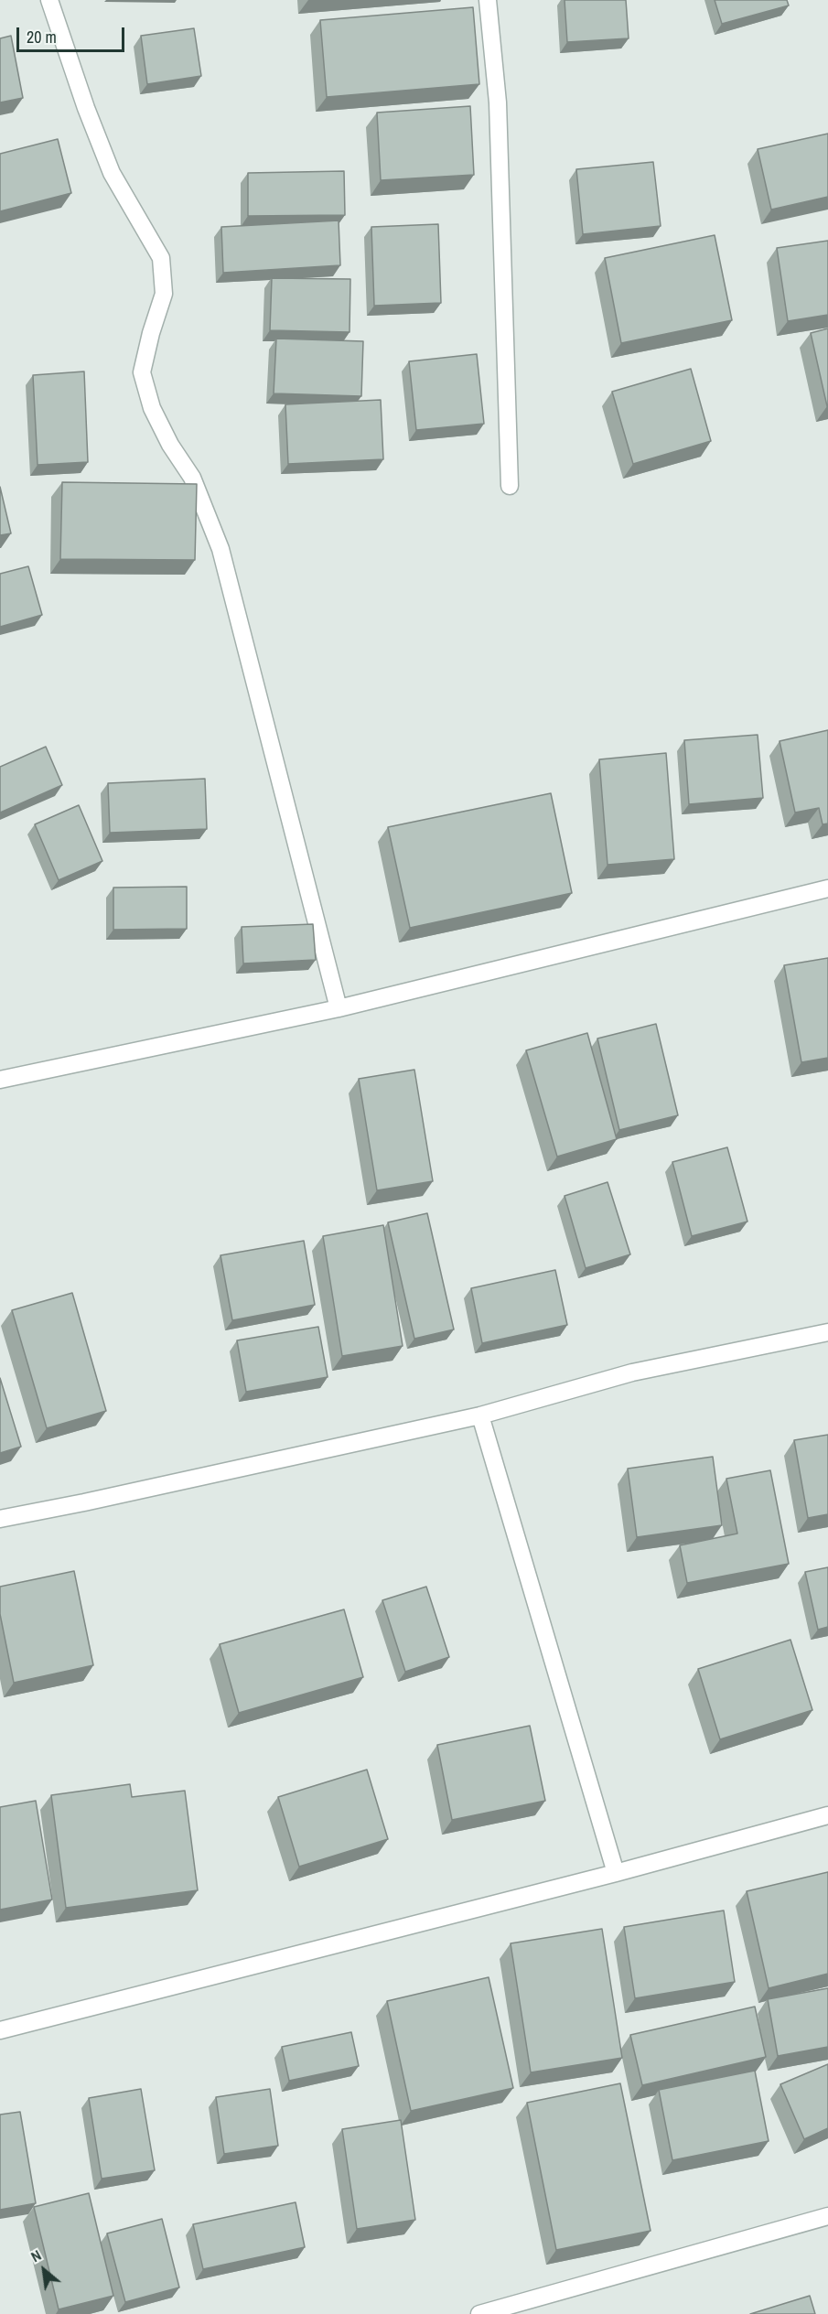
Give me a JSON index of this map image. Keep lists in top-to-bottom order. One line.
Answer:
{"scale_bar":"20 m","north":"top left"}
